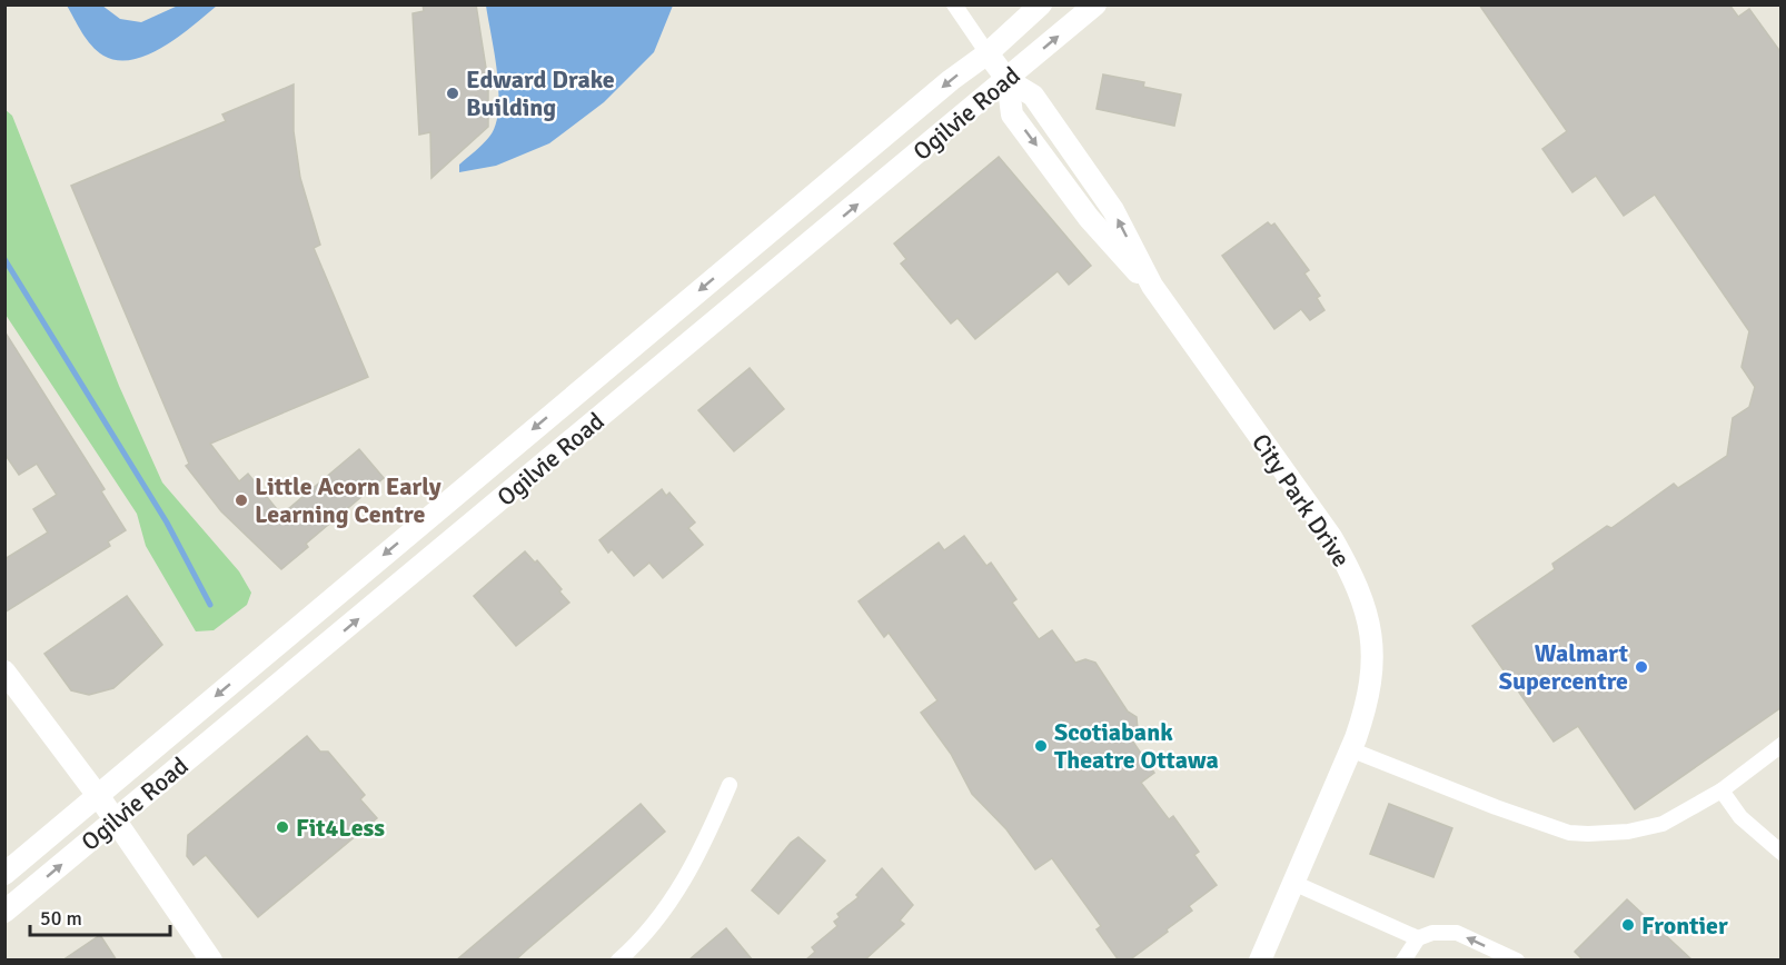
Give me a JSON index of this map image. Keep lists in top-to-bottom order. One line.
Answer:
{"streets":{"main road":["Ogilvie Road","City Park Drive"]},"crossings":[["Ogilvie Road","City Park Drive"]],"places":["Edward Drake Building","Little Acorn Early Learning Centre","Walmart Supercentre","Scotiabank Theatre Ottawa","Fit4Less","Frontier"],"scale_bar":"50 m"}
